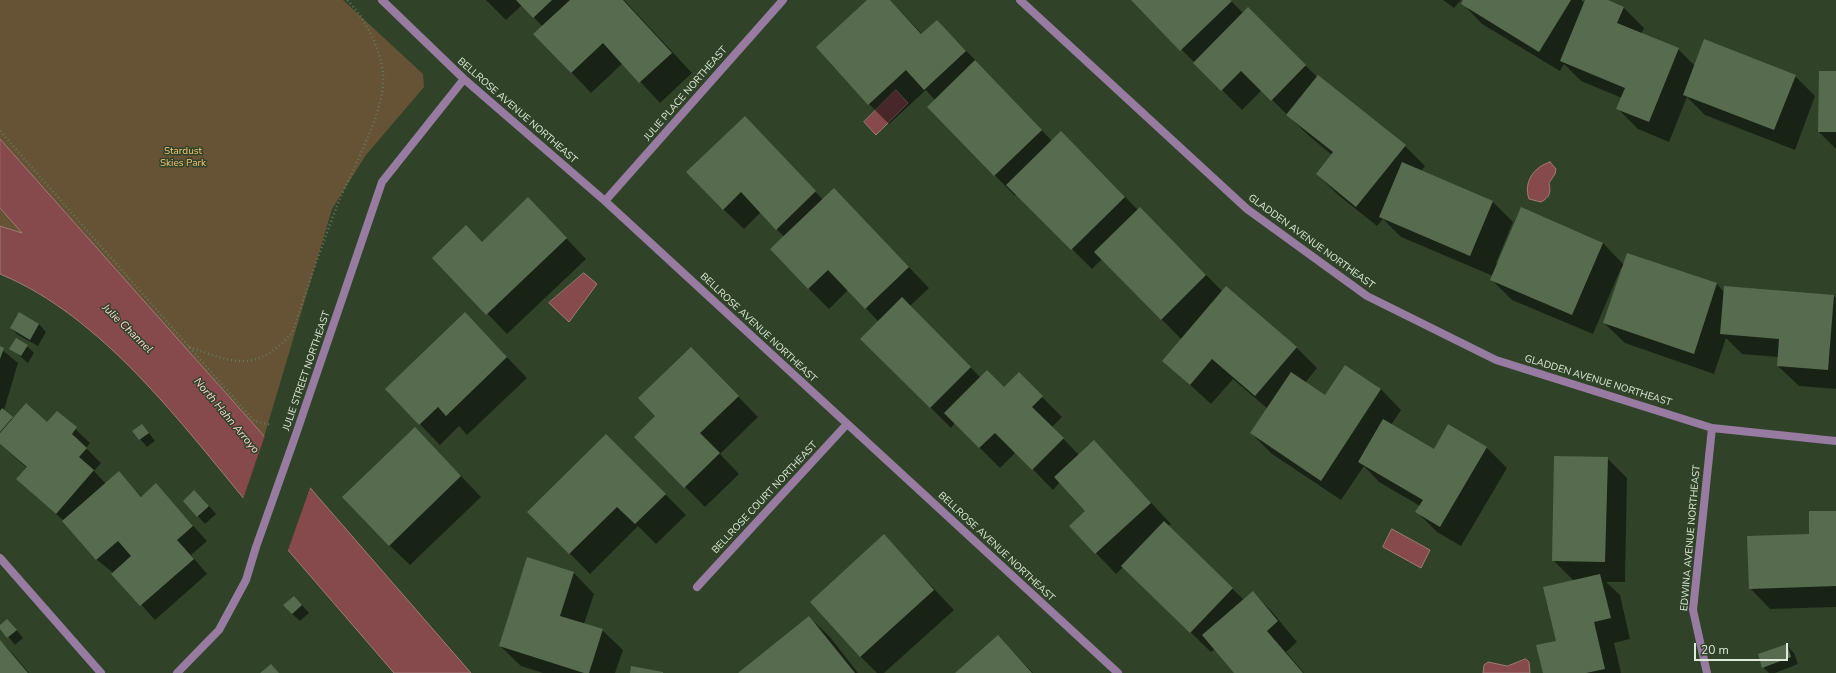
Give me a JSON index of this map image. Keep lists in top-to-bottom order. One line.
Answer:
{"streets":{"street":["JULIE PLACE NORTHEAST","BELLROSE AVENUE NORTHEAST","GLADDEN AVENUE NORTHEAST","JULIE STREET NORTHEAST","BELLROSE COURT NORTHEAST","EDWINA AVENUE NORTHEAST"]},"crossings":[["JULIE PLACE NORTHEAST","BELLROSE AVENUE NORTHEAST"],["BELLROSE AVENUE NORTHEAST","JULIE STREET NORTHEAST"],["BELLROSE AVENUE NORTHEAST","BELLROSE COURT NORTHEAST"],["GLADDEN AVENUE NORTHEAST","EDWINA AVENUE NORTHEAST"]],"water":["Julie Channel","North Hahn Arroyo"],"parks":["Stardust Skies Park"],"scale_bar":"20 m"}
